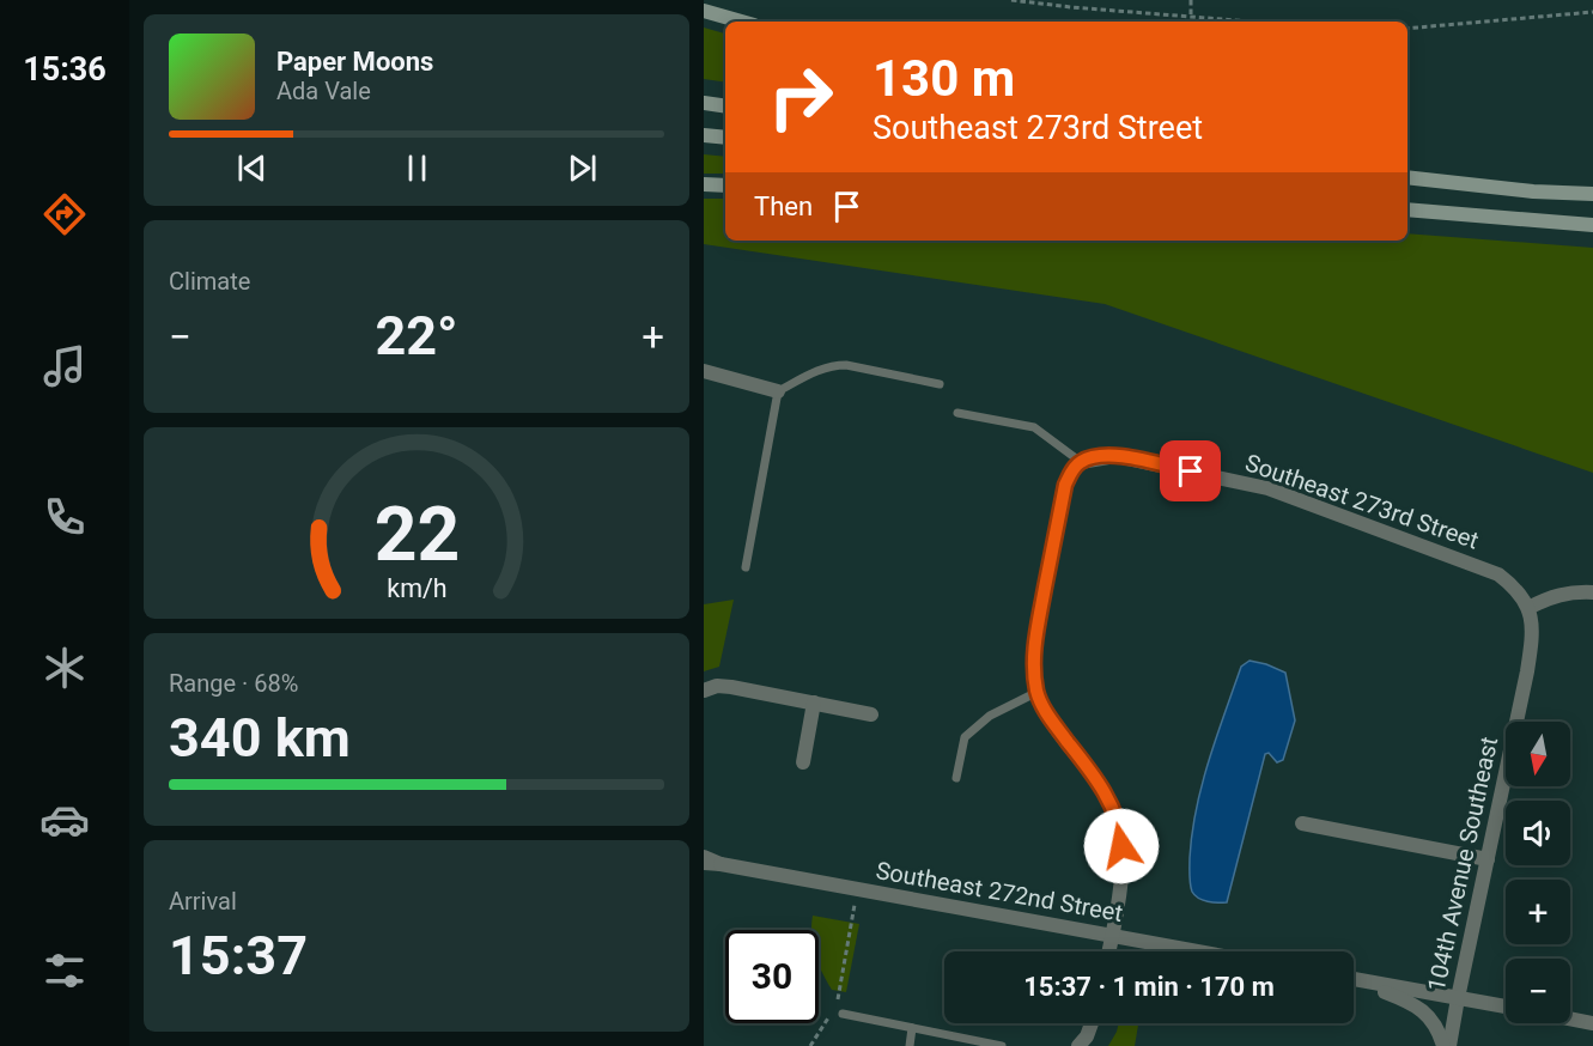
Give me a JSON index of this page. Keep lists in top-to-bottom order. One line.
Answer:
{"streets":{"street":["Southeast 273rd Street","104th Avenue Southeast","Southeast 272nd Street"]},"crossings":[["Southeast 273rd Street","104th Avenue Southeast"]],"north":"bottom","page":{"tabs":"15:36","turn":["130 m","Southeast 273rd Street"],"song":["Paper Moons","Ada Vale"],"then":"Then","tile":["Climate",["Range · 68%","340 km"],["Arrival","15:37"]],"heat":["−","22°","+"],"map_buttons":["+","−"],"limit":"30","trip":"15:37 · 1 min · 170 m","gauge":["22","km/h"]}}
